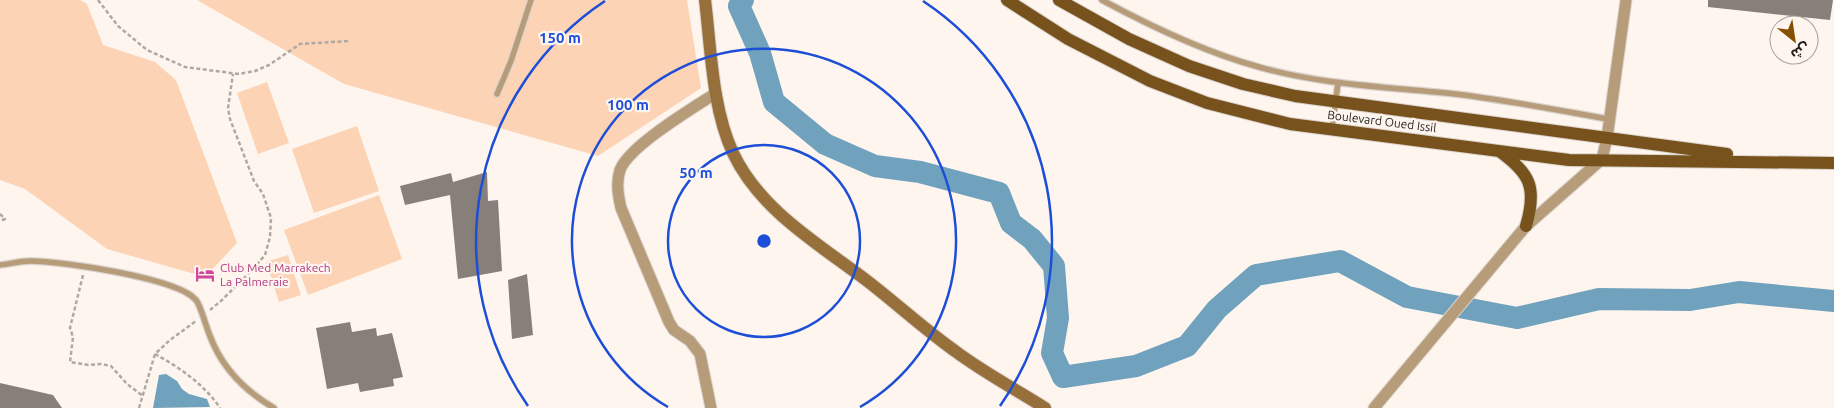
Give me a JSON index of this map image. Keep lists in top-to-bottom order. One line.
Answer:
{"streets":{"main road":["Boulevard Oued Issil"]},"places":{"hotel":["Club Med Marrakech La Palmeraie"]},"north":"bottom right","rings":["150 m","100 m","50 m"]}
